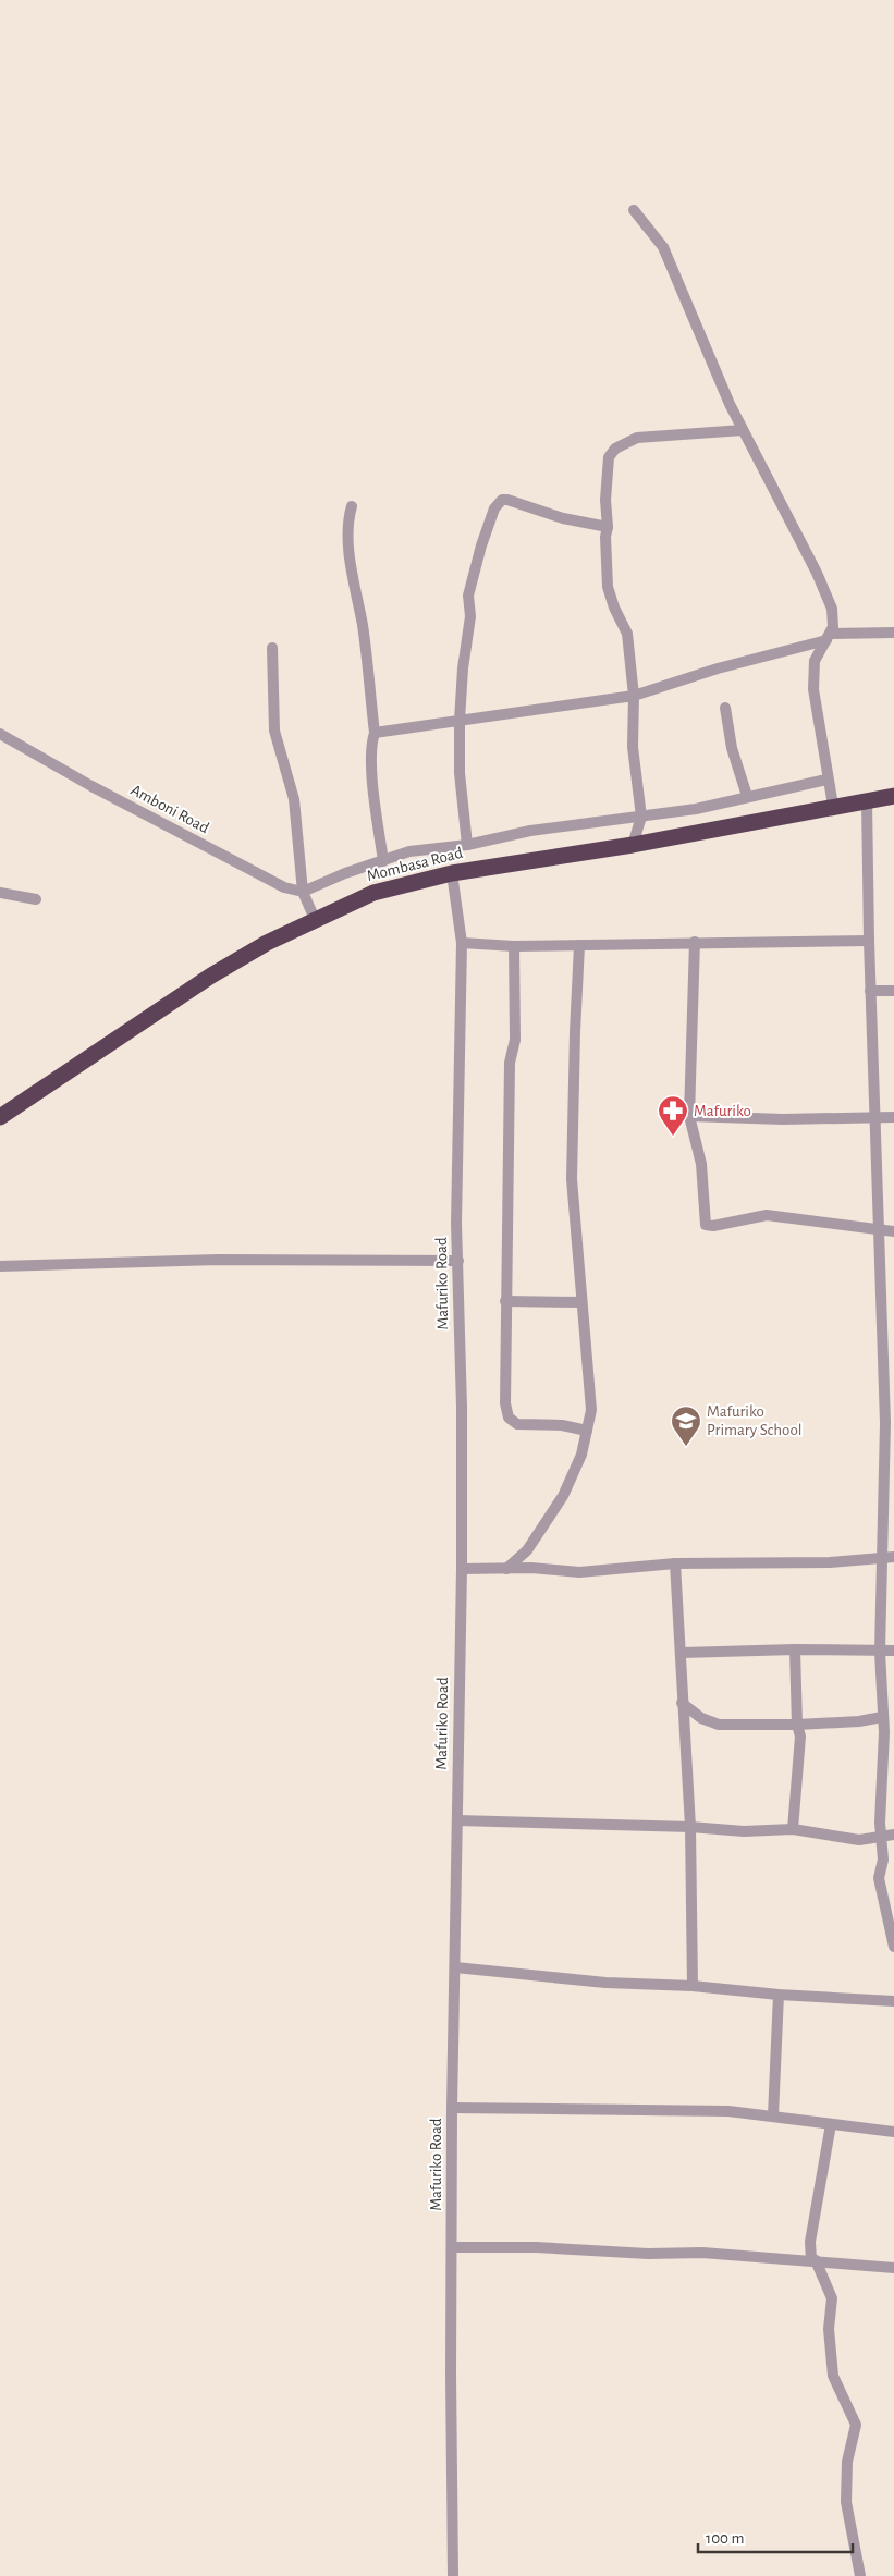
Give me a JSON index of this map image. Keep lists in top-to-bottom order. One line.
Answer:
{"streets":{"highway":["Mombasa Road"],"street":["Amboni Road","Mafuriko Road"]},"crossings":[["Mombasa Road","Mafuriko Road"]],"places":{"pharmacy":["Mafuriko"],"school or university":["Mafuriko Primary School"]},"scale_bar":"100 m"}
